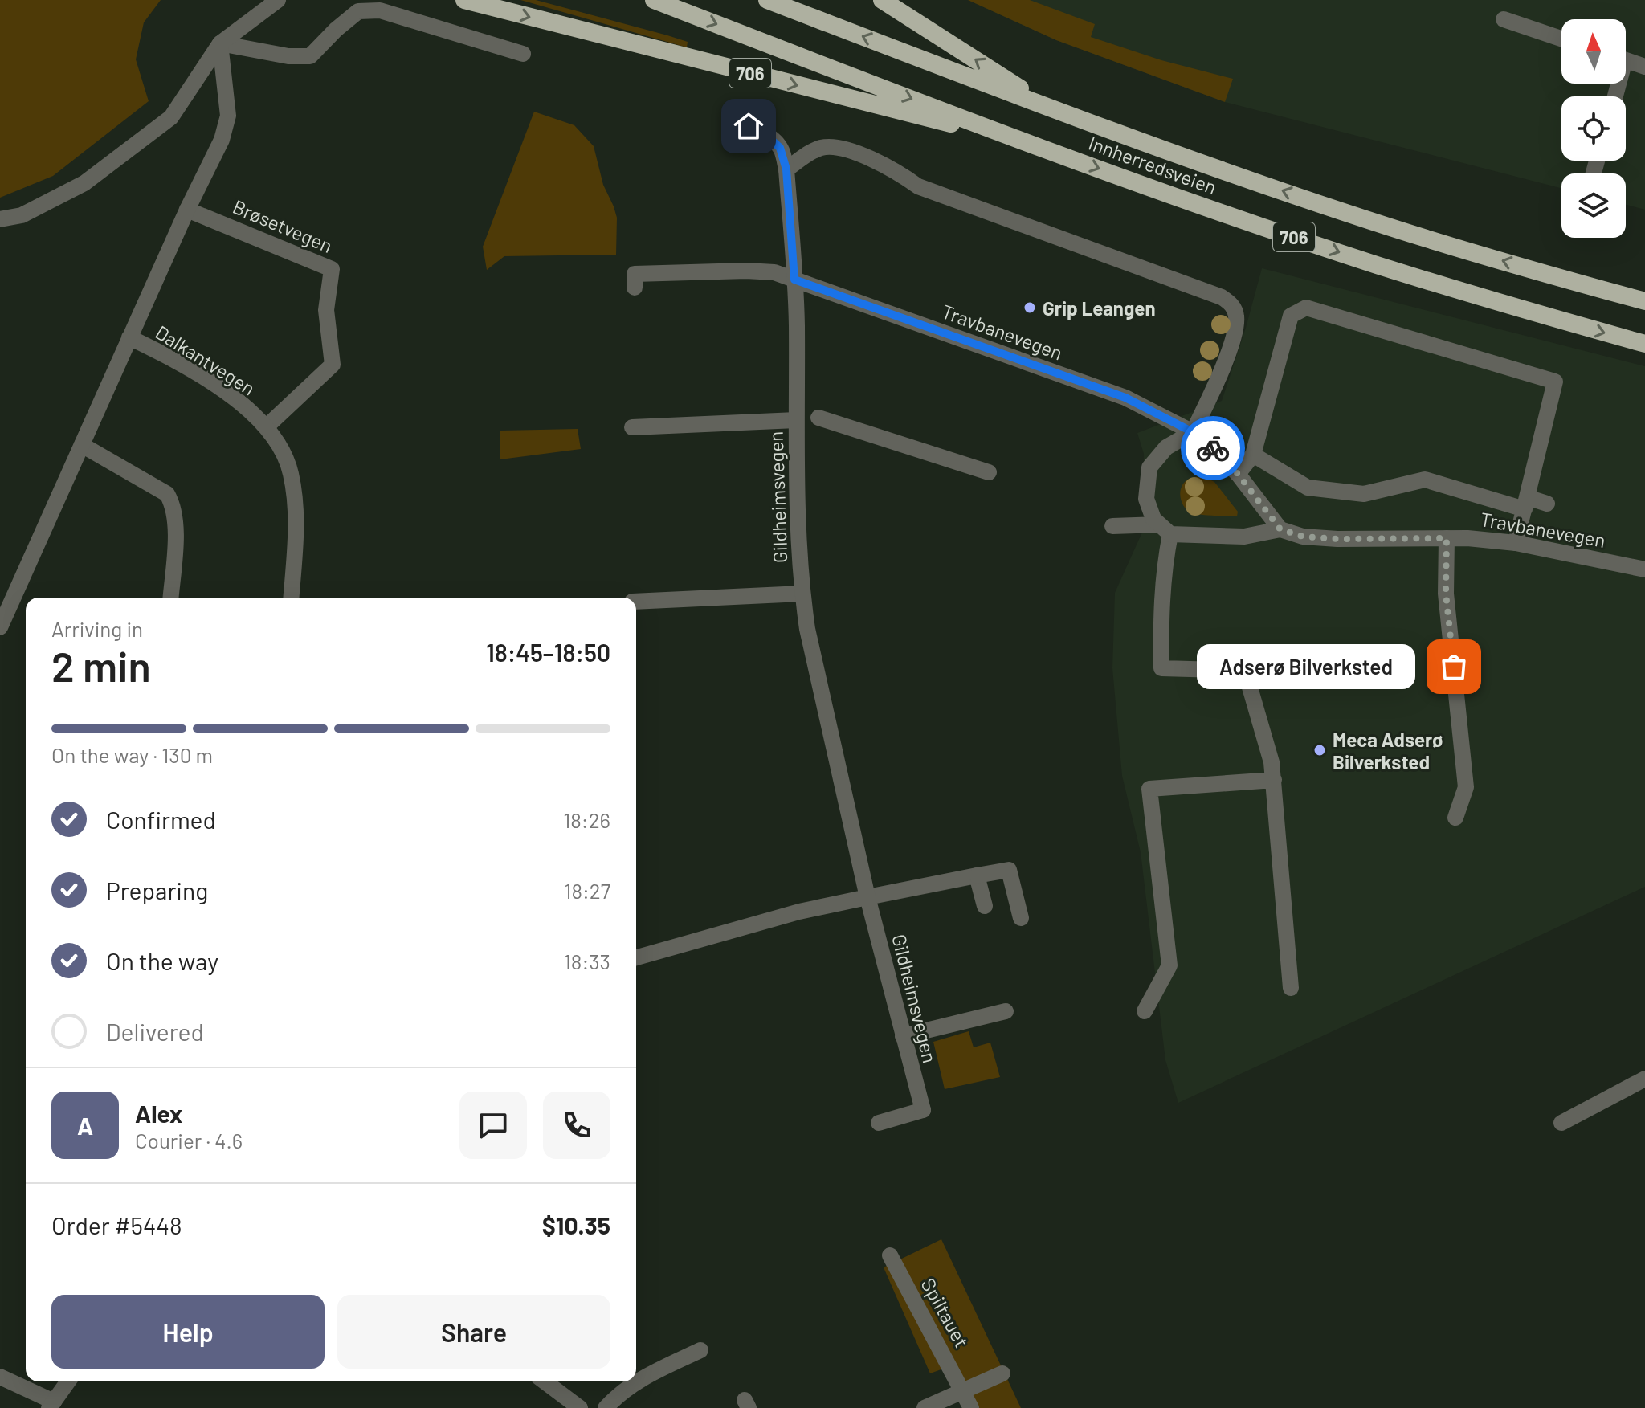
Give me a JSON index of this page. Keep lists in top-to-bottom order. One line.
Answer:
{"streets":{"highway":["706","Innherredsveien"],"street":["Brøsetvegen","Travbanevegen","Dalkantvegen","Gildheimsvegen","Spiltauet"]},"crossings":[["706","Innherredsveien"],["Brøsetvegen","Dalkantvegen"],["Travbanevegen","Gildheimsvegen"]],"places":["Grip Leangen","Adserø Bilverksted","Meca Adserø Bilverksted"],"north":"top","page":{"heading":["2 min","Arriving in","18:45–18:50"],"panel":["Alex","Courier · 4.6","Order #5448","$10.35"],"bubble":"Adserø Bilverksted","bar":"On the way · 130 m","list":[["Confirmed","18:26"],["Preparing","18:27"],["On the way","18:33"],"Delivered"],"round":"A","buttons":["Help","Share"]}}
